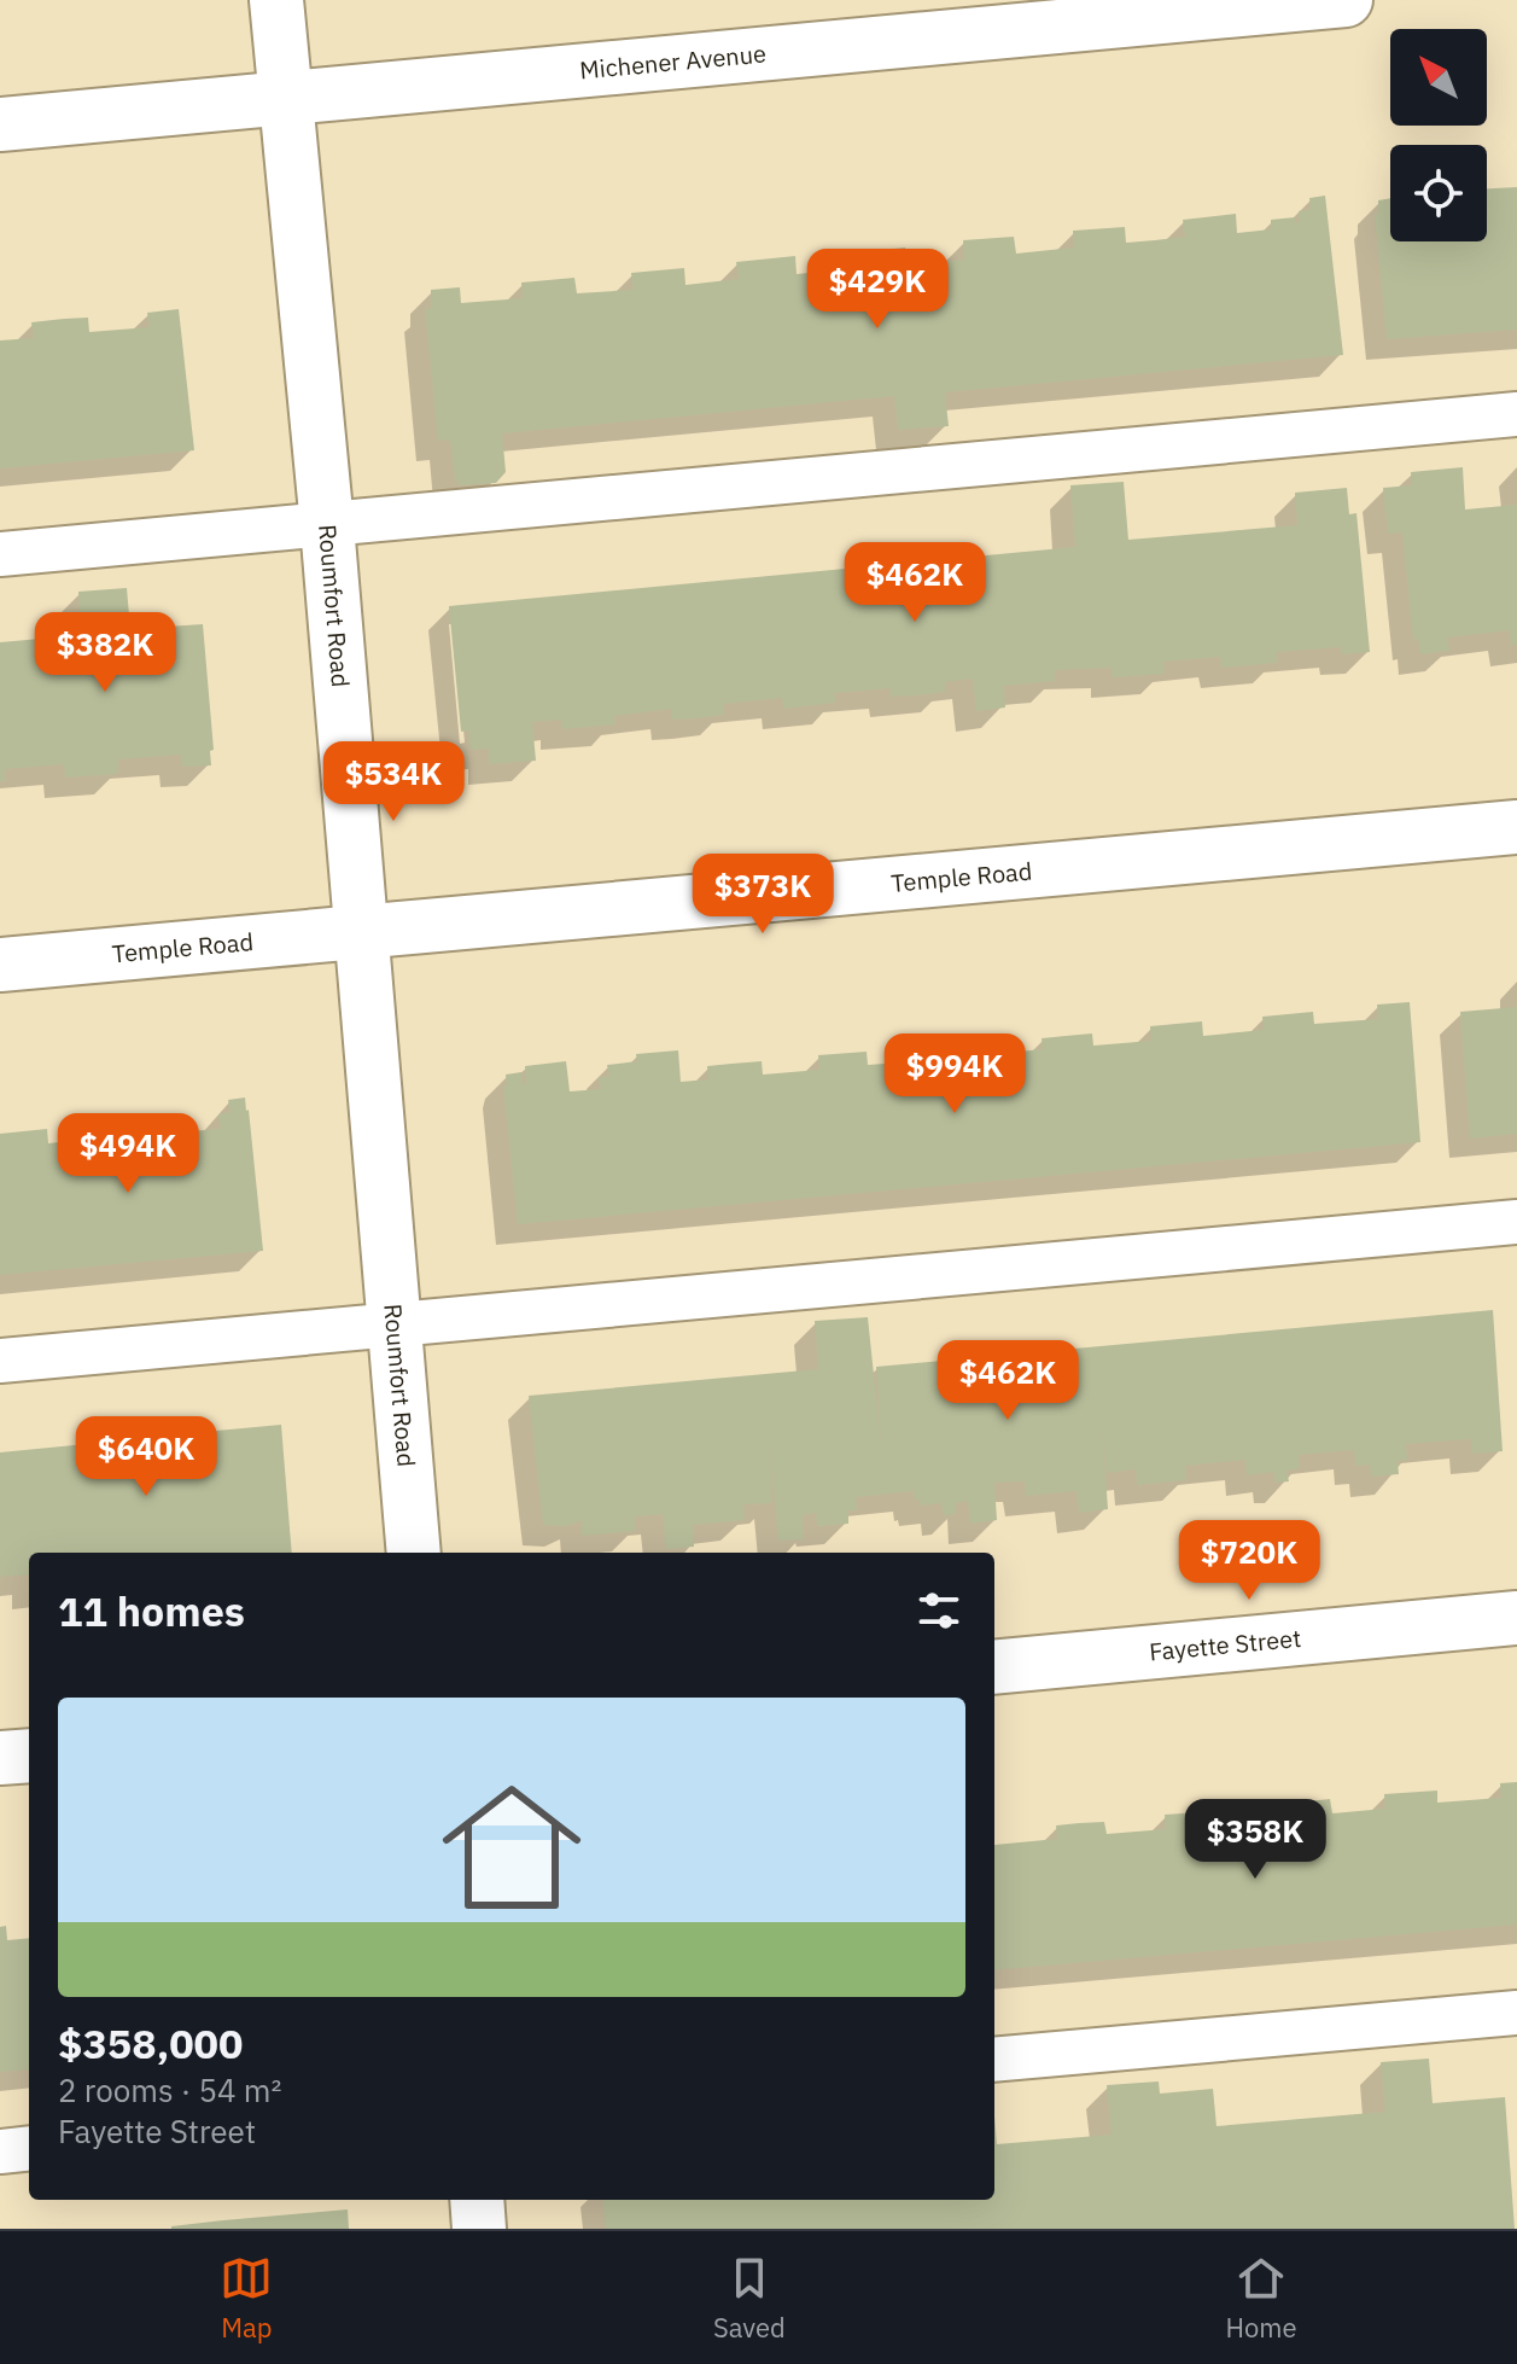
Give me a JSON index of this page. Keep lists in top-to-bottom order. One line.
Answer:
{"streets":{"street":["Michener Avenue","Roumfort Road","Temple Road","Fayette Street"]},"crossings":[["Michener Avenue","Roumfort Road"],["Roumfort Road","Temple Road"]],"north":"top left","page":{"price":["$429K","$462K","$382K","$534K","$373K","$994K","$494K","$462K","$640K","$720K","$358K"],"heading":"11 homes","list":[{"name":"$358,000","note":"2 rooms · 54 m² · Fayette Street"}],"tabs":["Map","Saved","Home"]}}
